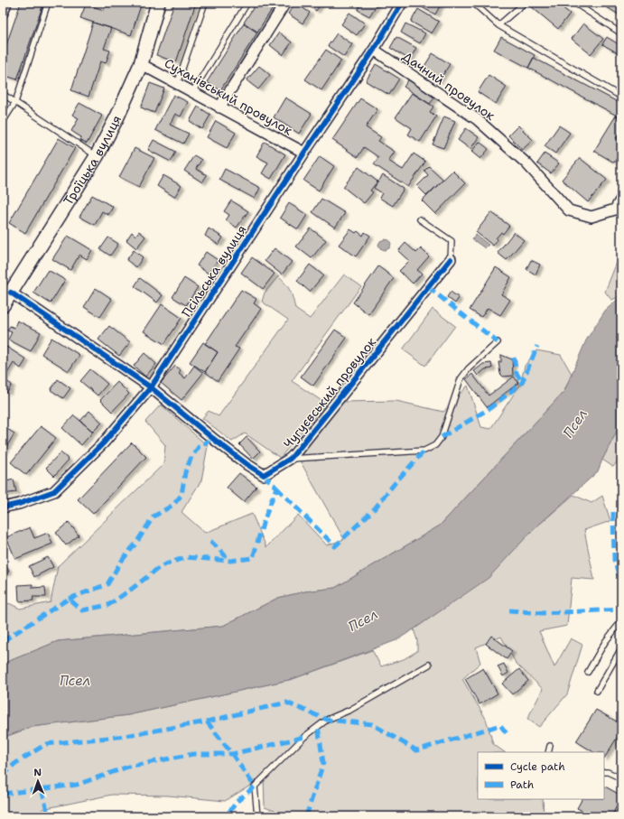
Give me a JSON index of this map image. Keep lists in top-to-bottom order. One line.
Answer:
{"streets":{"main road":["Троїцька вулиця"],"street":["Дачний провулок","Суханівський провулок","Псільська вулиця","Чугуєвський провулок"]},"crossings":[["Дачний провулок","Псільська вулиця"],["Суханівський провулок","Троїцька вулиця"],["Суханівський провулок","Псільська вулиця"],["Троїцька вулиця","Чугуєвський провулок"],["Псільська вулиця","Чугуєвський провулок"]],"water":["Псел"],"legend":["Cycle path","Path"],"north":"top"}
